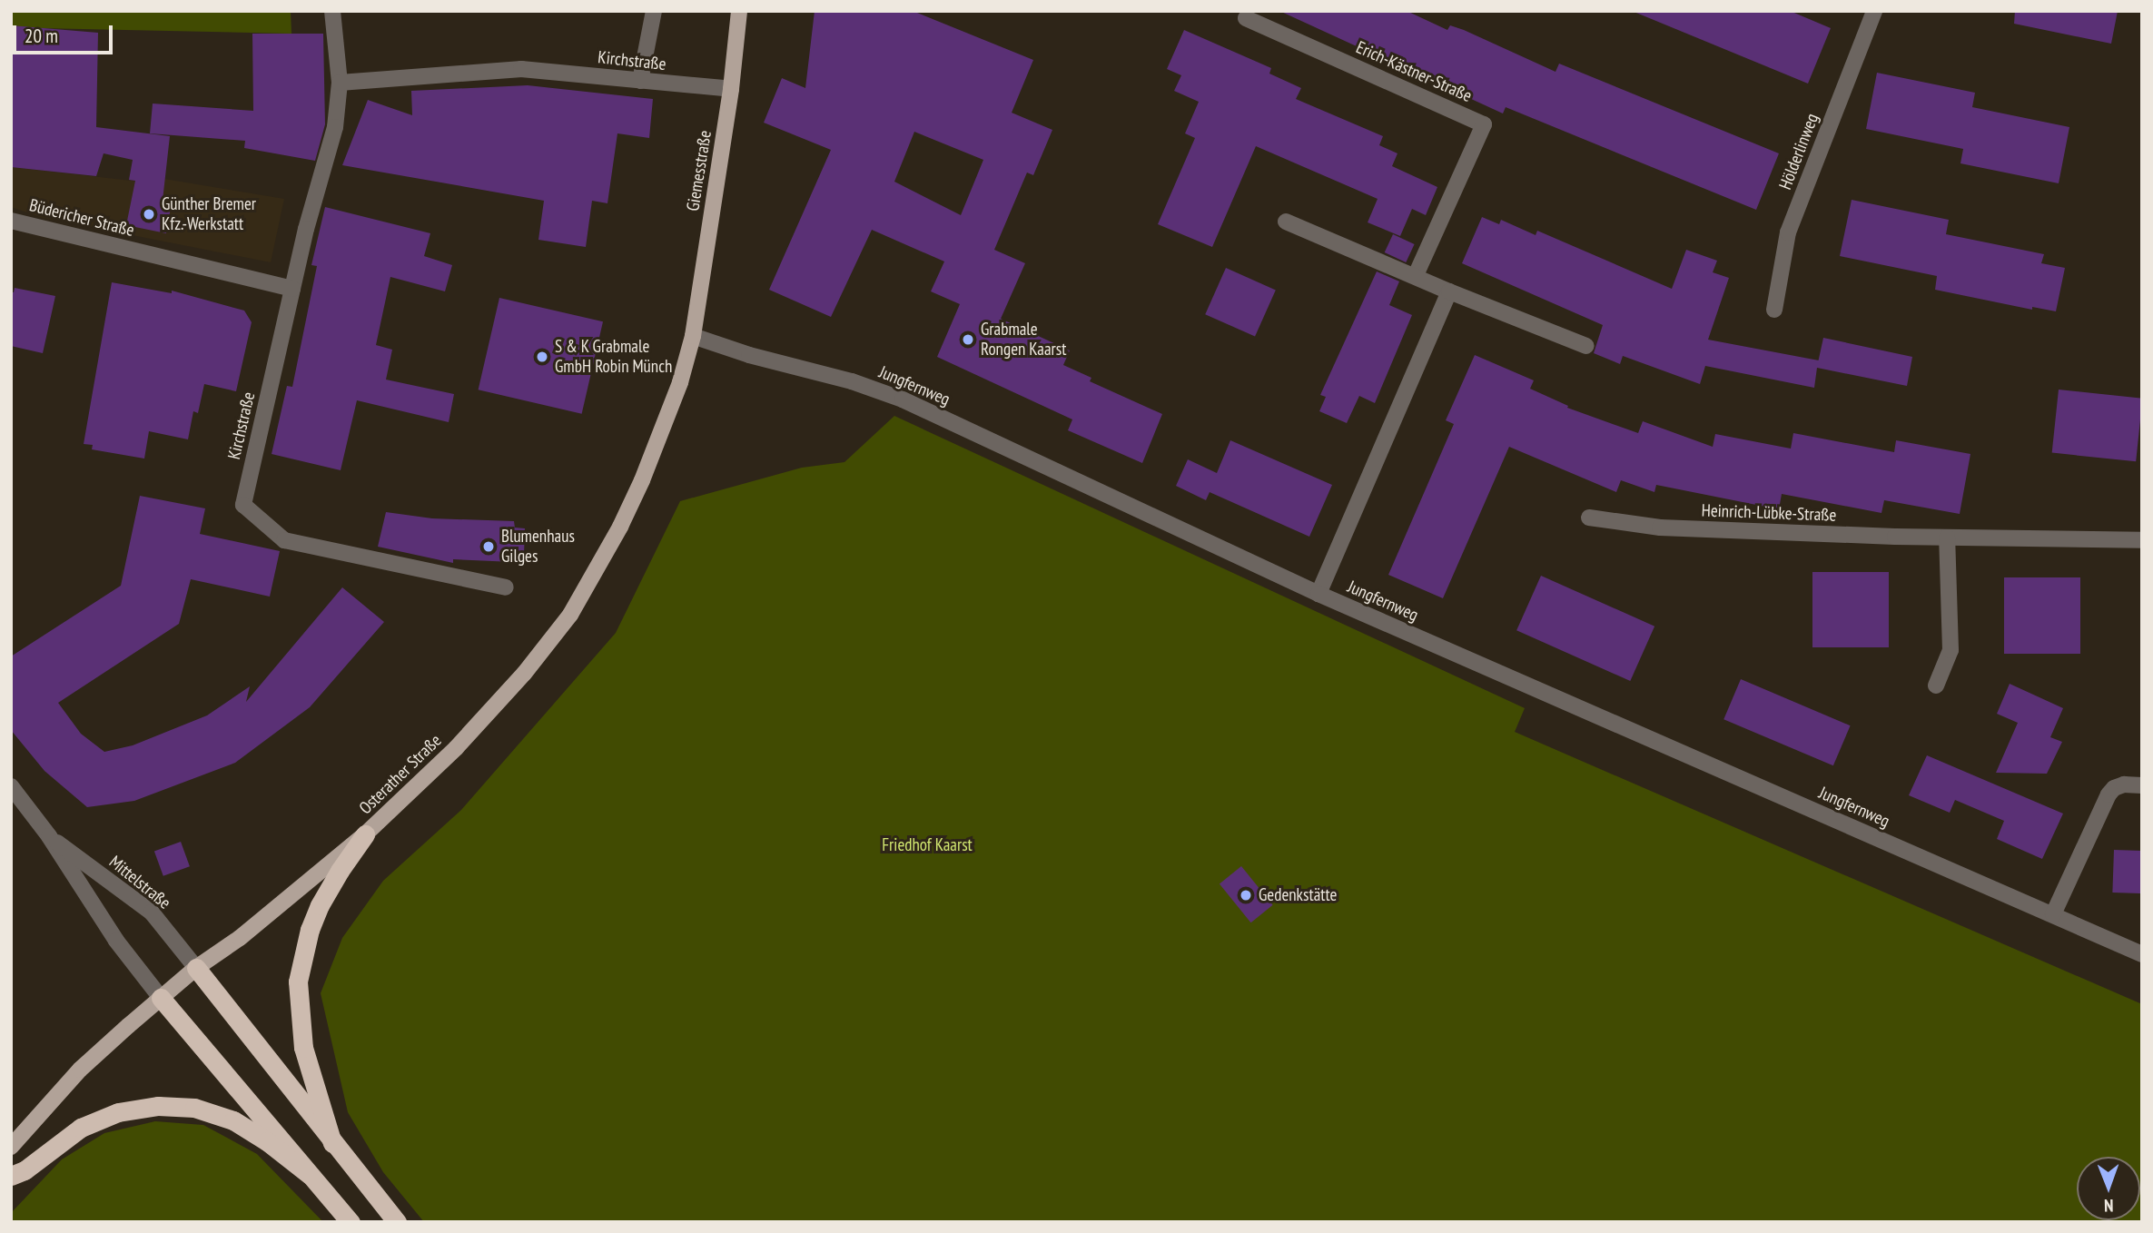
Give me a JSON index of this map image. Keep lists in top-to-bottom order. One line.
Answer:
{"streets":{"main road":["Giemesstraße","Osterather Straße"],"street":["Kirchstraße","Erich-Kästner-Straße","Hölderlinweg","Büdericher Straße","Jungfernweg","Heinrich-Lübke-Straße","Mittelstraße"]},"crossings":[["Kirchstraße","Giemesstraße"],["Kirchstraße","Büdericher Straße"],["Giemesstraße","Jungfernweg"],["Giemesstraße","Osterather Straße"],["Jungfernweg","Osterather Straße"],["Osterather Straße","Mittelstraße"]],"parks":["Friedhof Kaarst"],"places":["Günther Bremer Kfz.-Werkstatt","Grabmale Rongen Kaarst","S & K Grabmale GmbH Robin Münch","Blumenhaus Gilges","Gedenkstätte"],"scale_bar":"20 m","north":"bottom"}
